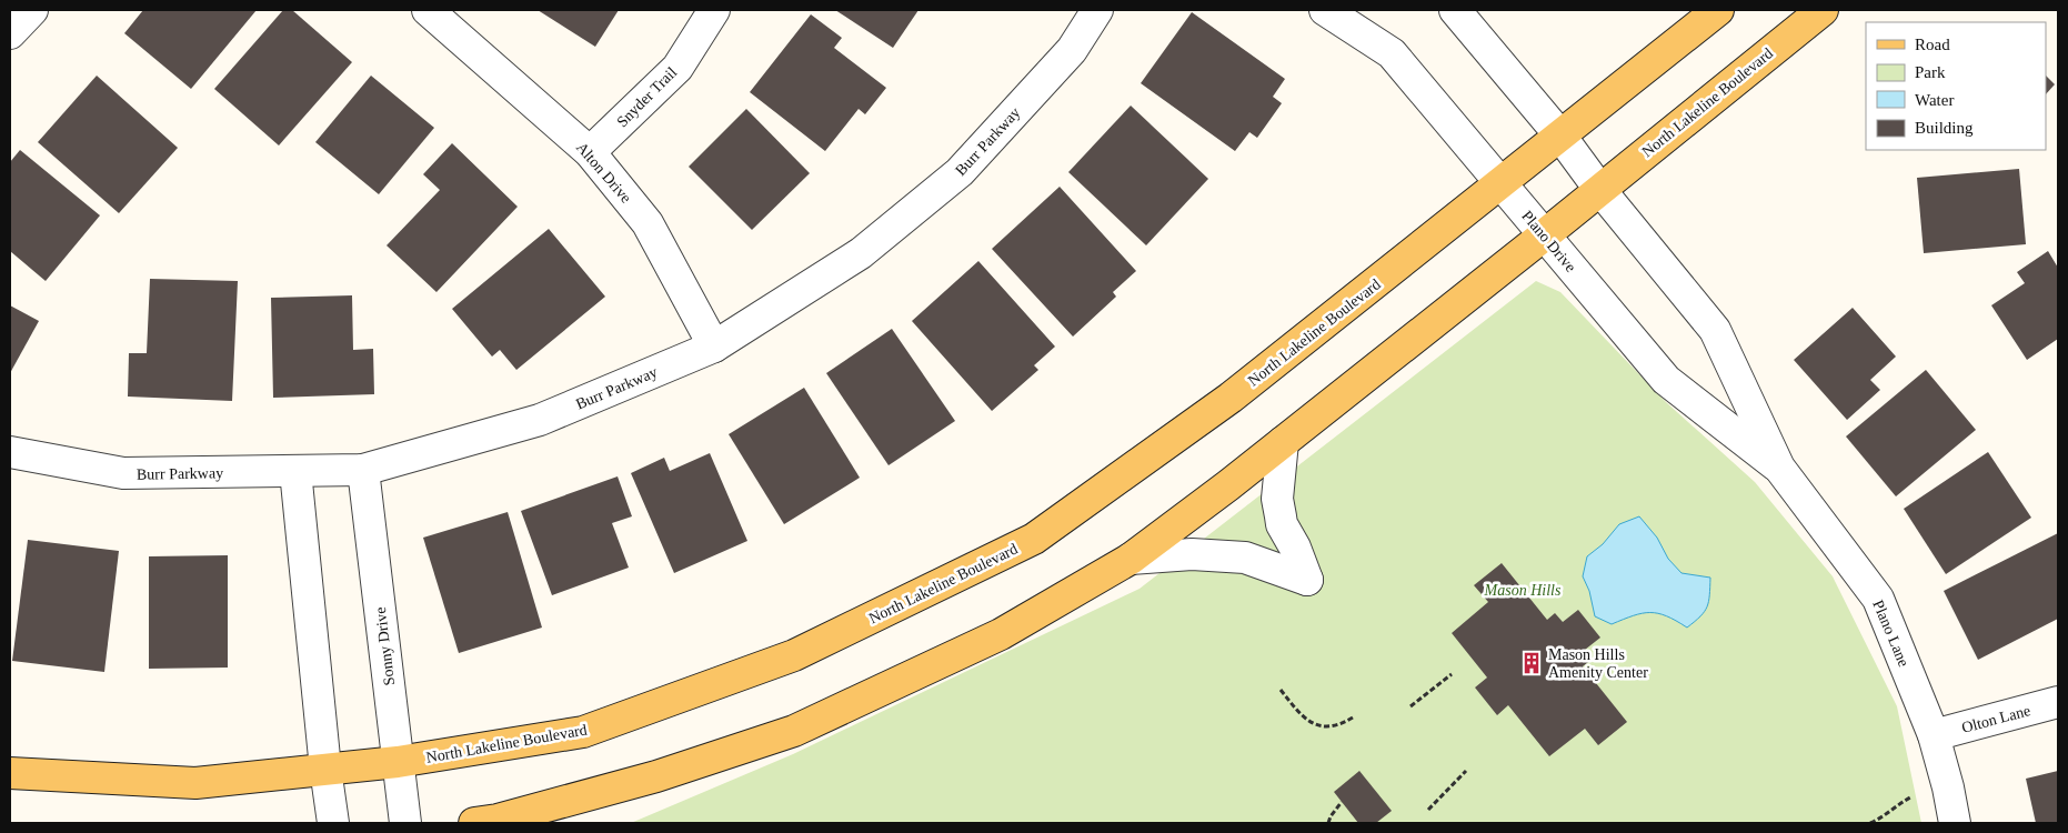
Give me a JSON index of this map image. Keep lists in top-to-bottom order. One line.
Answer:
{"streets":{"main road":["North Lakeline Boulevard"],"street":["Snyder Trail","Burr Parkway","Alton Drive","Plano Drive","Plano Lane","Sonny Drive","Olton Lane"]},"crossings":[["Snyder Trail","Alton Drive"],["North Lakeline Boulevard","Plano Drive"],["North Lakeline Boulevard","Sonny Drive"],["Burr Parkway","Alton Drive"],["Burr Parkway","Sonny Drive"],["Plano Drive","Plano Lane"],["Plano Lane","Olton Lane"]],"parks":["Mason Hills"],"places":{"building":["Mason Hills Amenity Center"]},"legend":["Road","Park","Water","Building"]}
